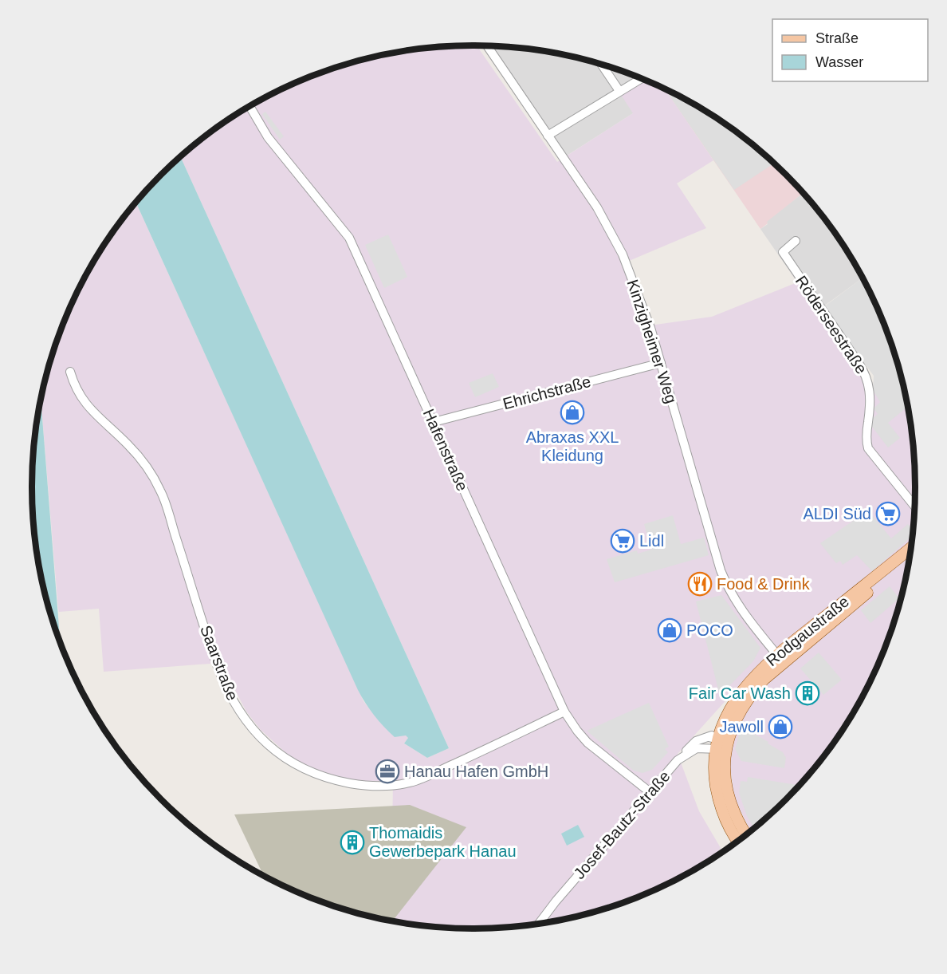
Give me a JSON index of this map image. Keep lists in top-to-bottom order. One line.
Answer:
{"streets":{"main road":["Rodgaustraße"],"street":["Röderseestraße","Kinzigheimer Weg","Ehrichstraße","Hafenstraße","Saarstraße","Josef-Bautz-Straße"]},"crossings":[["Kinzigheimer Weg","Ehrichstraße"],["Kinzigheimer Weg","Rodgaustraße"],["Ehrichstraße","Hafenstraße"],["Hafenstraße","Saarstraße"],["Hafenstraße","Josef-Bautz-Straße"],["Rodgaustraße","Josef-Bautz-Straße"]],"places":{"shop":["Abraxas XXL Kleidung","POCO","Jawoll"],"supermarket":["ALDI Süd","Lidl"],"restaurant":["Food & Drink"],"building":["Fair Car Wash","Thomaidis Gewerbepark Hanau"],"office":["Hanau Hafen GmbH"]},"legend":["Straße","Wasser"]}
